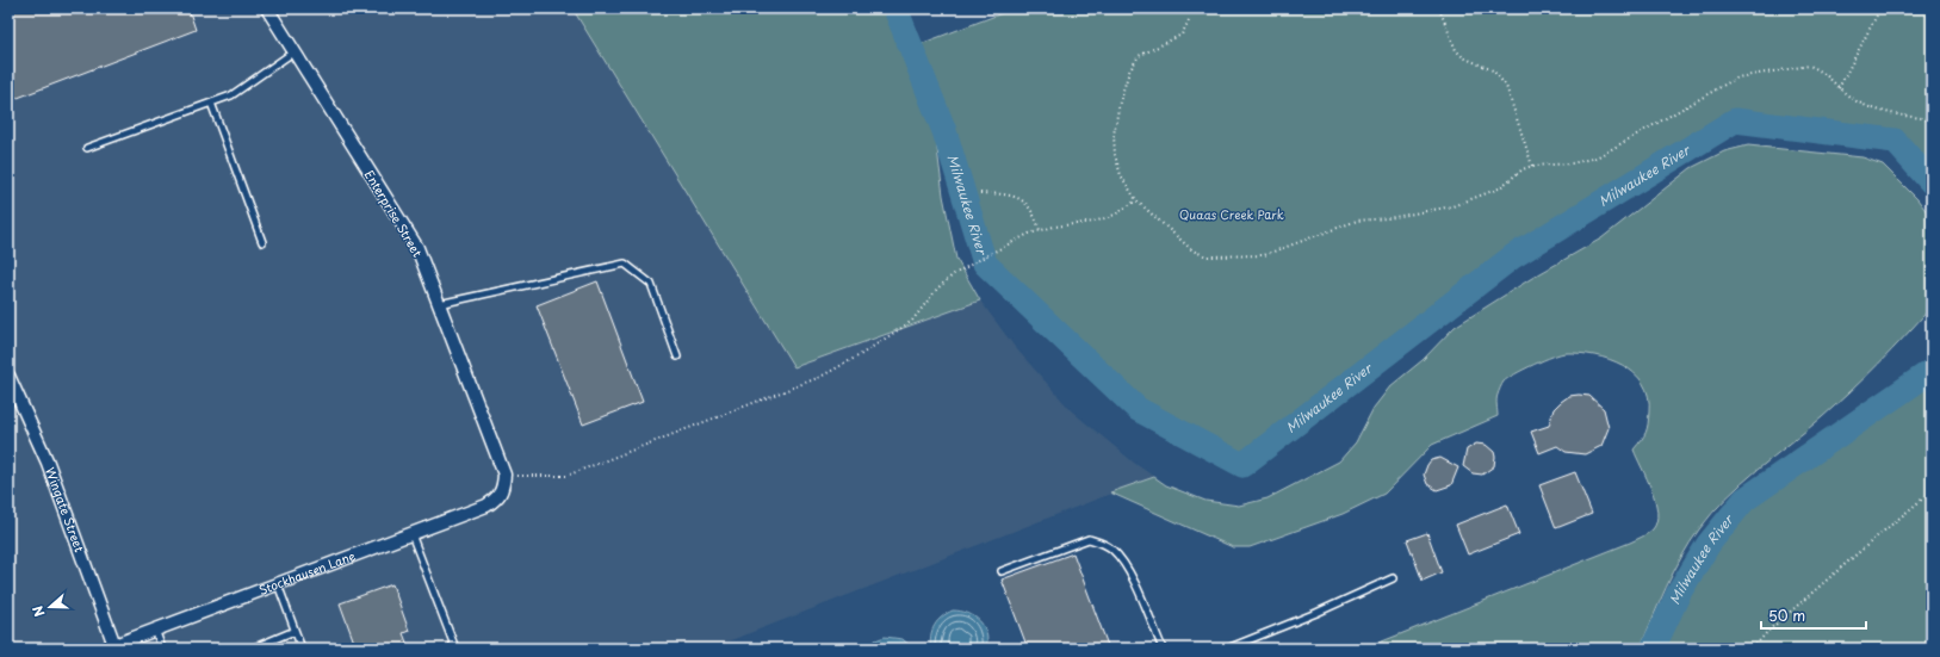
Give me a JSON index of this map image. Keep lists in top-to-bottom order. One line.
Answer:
{"streets":{"street":["Enterprise Street","Wingate Street","Stockhausen Lane"]},"crossings":[["Enterprise Street","Stockhausen Lane"],["Wingate Street","Stockhausen Lane"]],"water":["Milwaukee River"],"parks":["Quaas Creek Park"],"scale_bar":"50 m","north":"left"}
